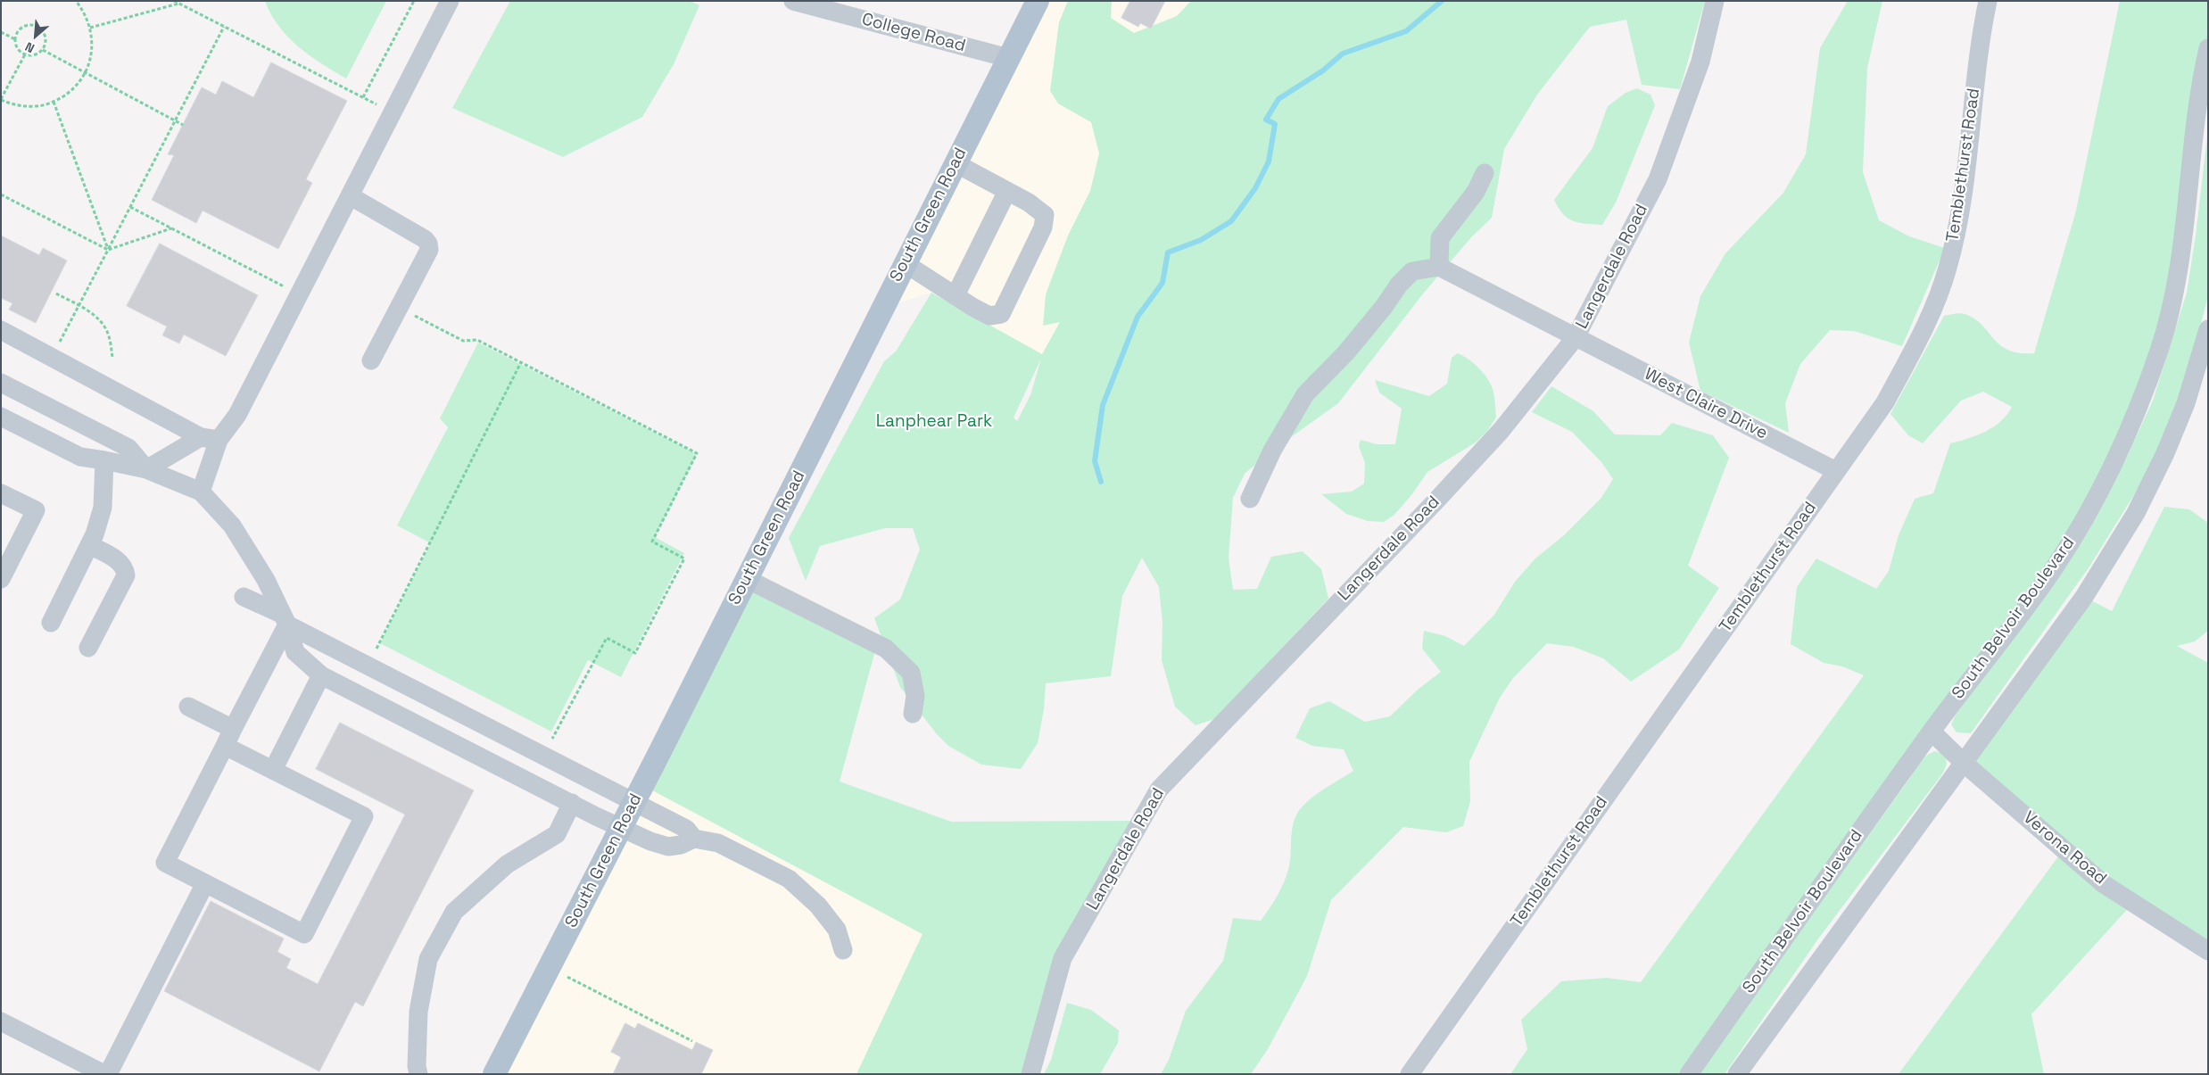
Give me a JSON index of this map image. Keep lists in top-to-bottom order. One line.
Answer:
{"streets":{"main road":["South Green Road"],"street":["College Road","Temblethurst Road","Langerdale Road","West Claire Drive","South Belvoir Boulevard","Verona Road"]},"crossings":[["College Road","South Green Road"],["Temblethurst Road","West Claire Drive"],["Langerdale Road","West Claire Drive"],["South Belvoir Boulevard","Verona Road"]],"parks":["Lanphear Park"],"north":"bottom left"}
